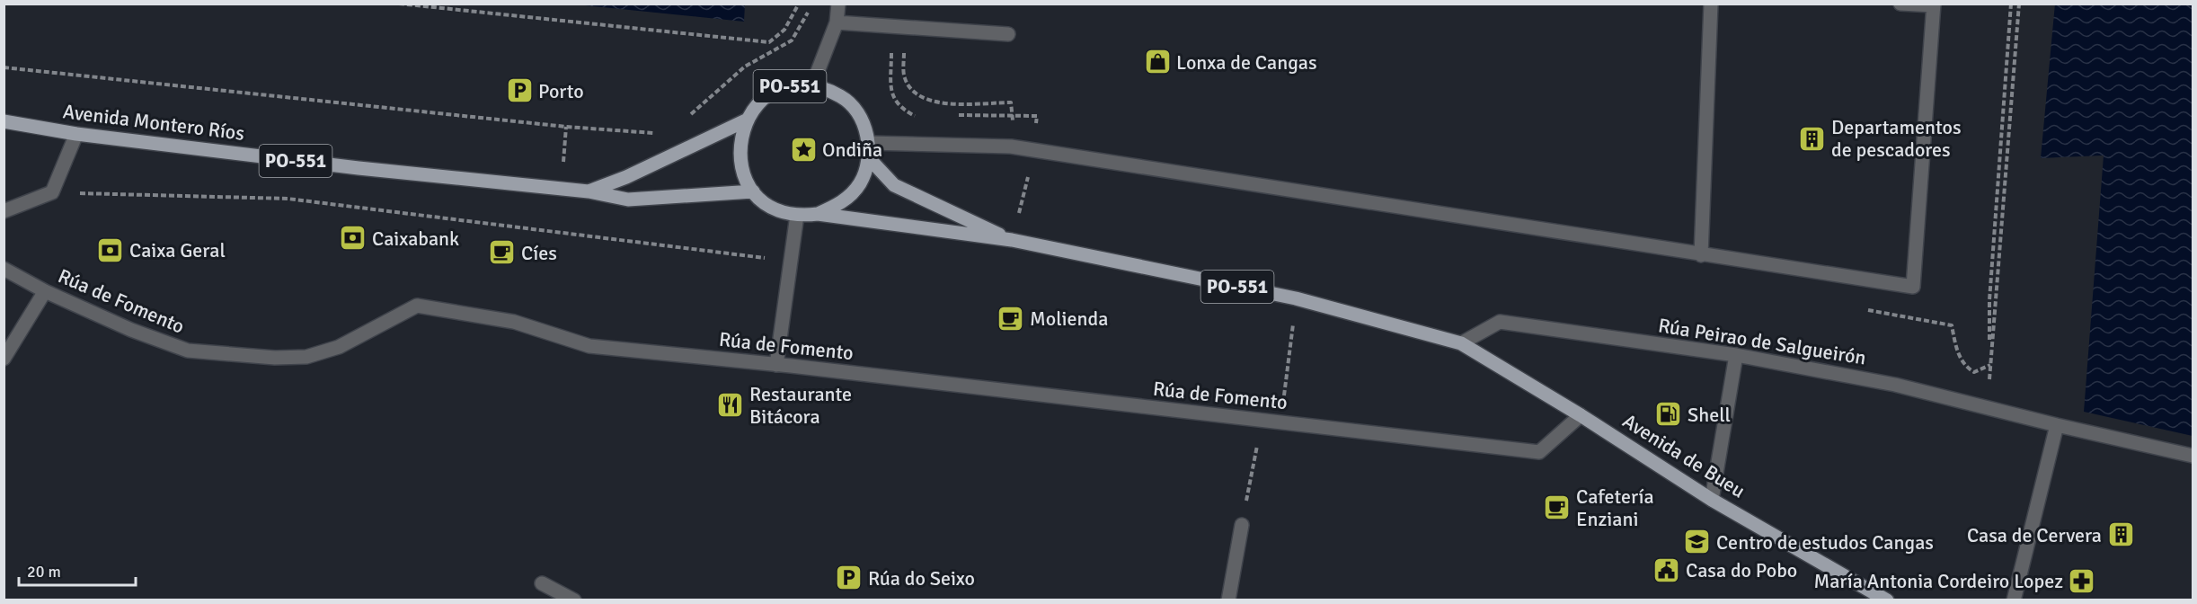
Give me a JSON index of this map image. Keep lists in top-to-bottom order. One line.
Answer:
{"streets":{"main road":["PO-551","Avenida Montero Ríos","Avenida de Bueu"],"street":["Rúa de Fomento","Rúa Peirao de Salgueirón"]},"crossings":[["PO-551","Avenida Montero Ríos"],["PO-551","Rúa Peirao de Salgueirón"],["PO-551","Avenida de Bueu"],["Rúa de Fomento","Avenida de Bueu"],["Rúa Peirao de Salgueirón","Avenida de Bueu"]],"places":{"shop":["Lonxa de Cangas"],"parking":["Porto","Rúa do Seixo"],"building":["Departamentos de pescadores","Casa de Cervera"],"place":["Ondiña"],"bank":["Caixabank","Caixa Geral"],"cafe":["Cíes","Molienda","Cafetería Enziani"],"restaurant":["Restaurante Bitácora"],"fuel station":["Shell"],"school or university":["Centro de estudos Cangas"],"public building":["Casa do Pobo"],"pharmacy":["María Antonia Cordeiro Lopez"]},"scale_bar":"20 m"}
